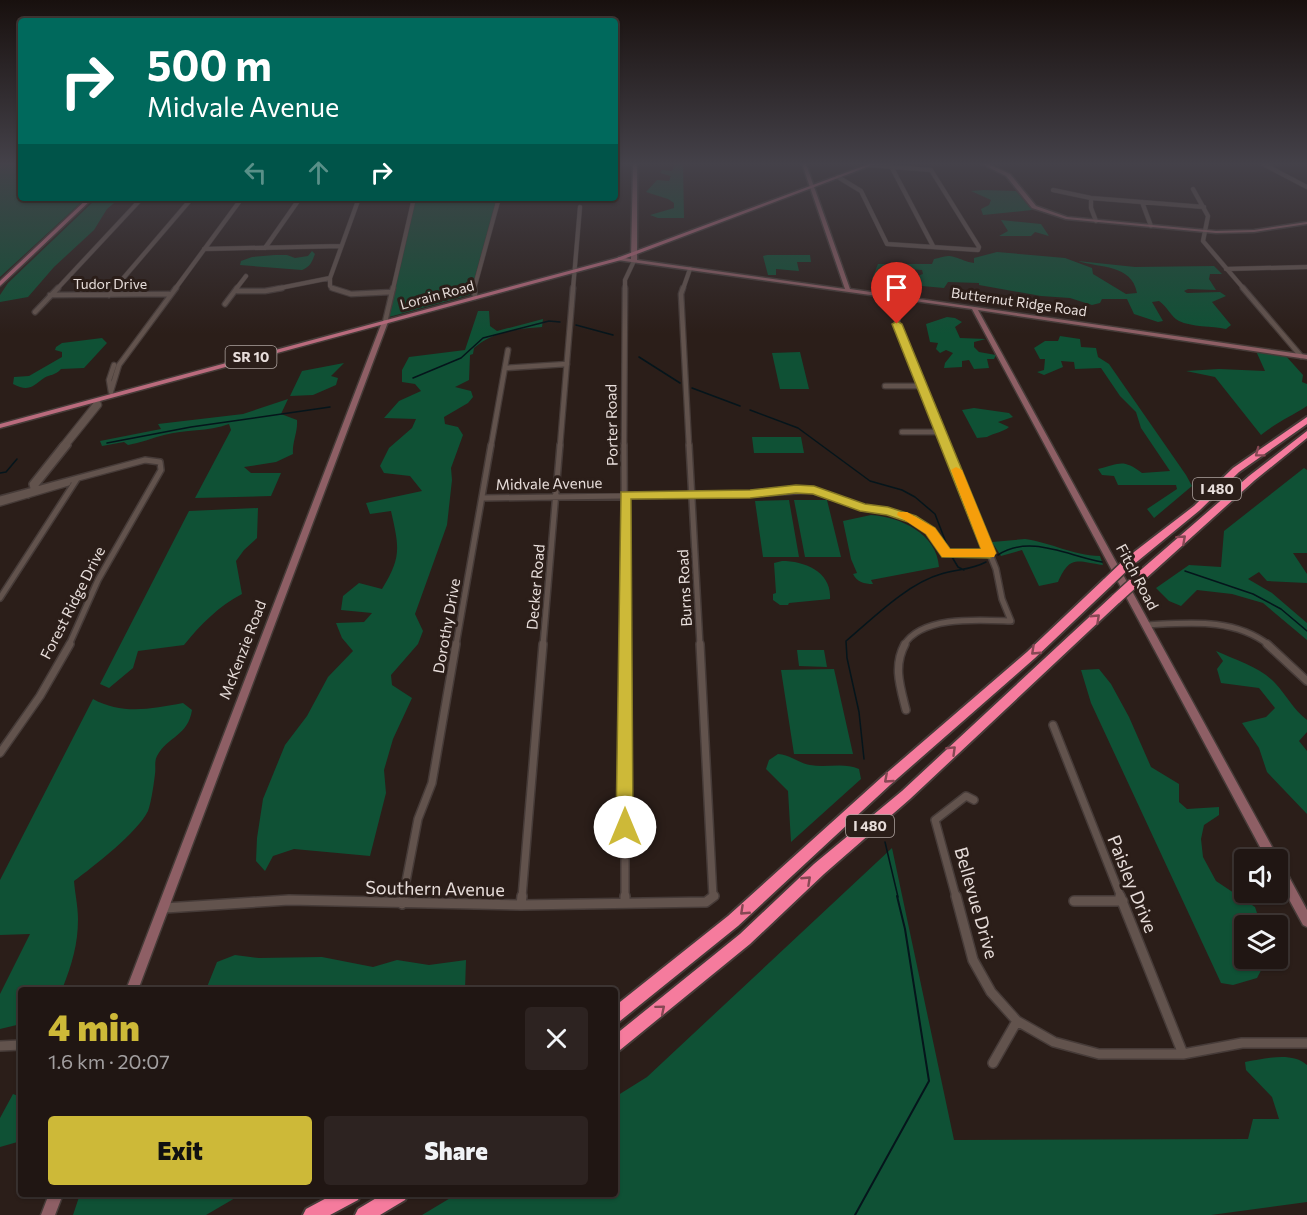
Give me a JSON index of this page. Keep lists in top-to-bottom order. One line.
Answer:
{"streets":{"highway":["I 480"],"main road":["Lorain Road","SR 10"],"street":["Tudor Drive","Butternut Ridge Road","Porter Road","Midvale Avenue","Fitch Road","Decker Road","Burns Road","Forest Ridge Drive","Dorothy Drive","McKenzie Road","Paisley Drive","Southern Avenue","Bellevue Drive"]},"crossings":[["Lorain Road","Butternut Ridge Road"],["Lorain Road","Porter Road"],["Lorain Road","Decker Road"],["Lorain Road","McKenzie Road"],["Butternut Ridge Road","Porter Road"],["Butternut Ridge Road","Fitch Road"],["Butternut Ridge Road","Burns Road"],["Porter Road","Midvale Avenue"],["Porter Road","Southern Avenue"],["Midvale Avenue","Decker Road"],["Midvale Avenue","Burns Road"],["Midvale Avenue","Dorothy Drive"],["Decker Road","Southern Avenue"],["Burns Road","Southern Avenue"],["Dorothy Drive","Southern Avenue"],["McKenzie Road","Southern Avenue"],["Paisley Drive","Bellevue Drive"]],"page":{"turn":["500 m","Midvale Avenue"],"heading":["4 min","1.6 km · 20:07"],"buttons":["Exit","Share"]}}
